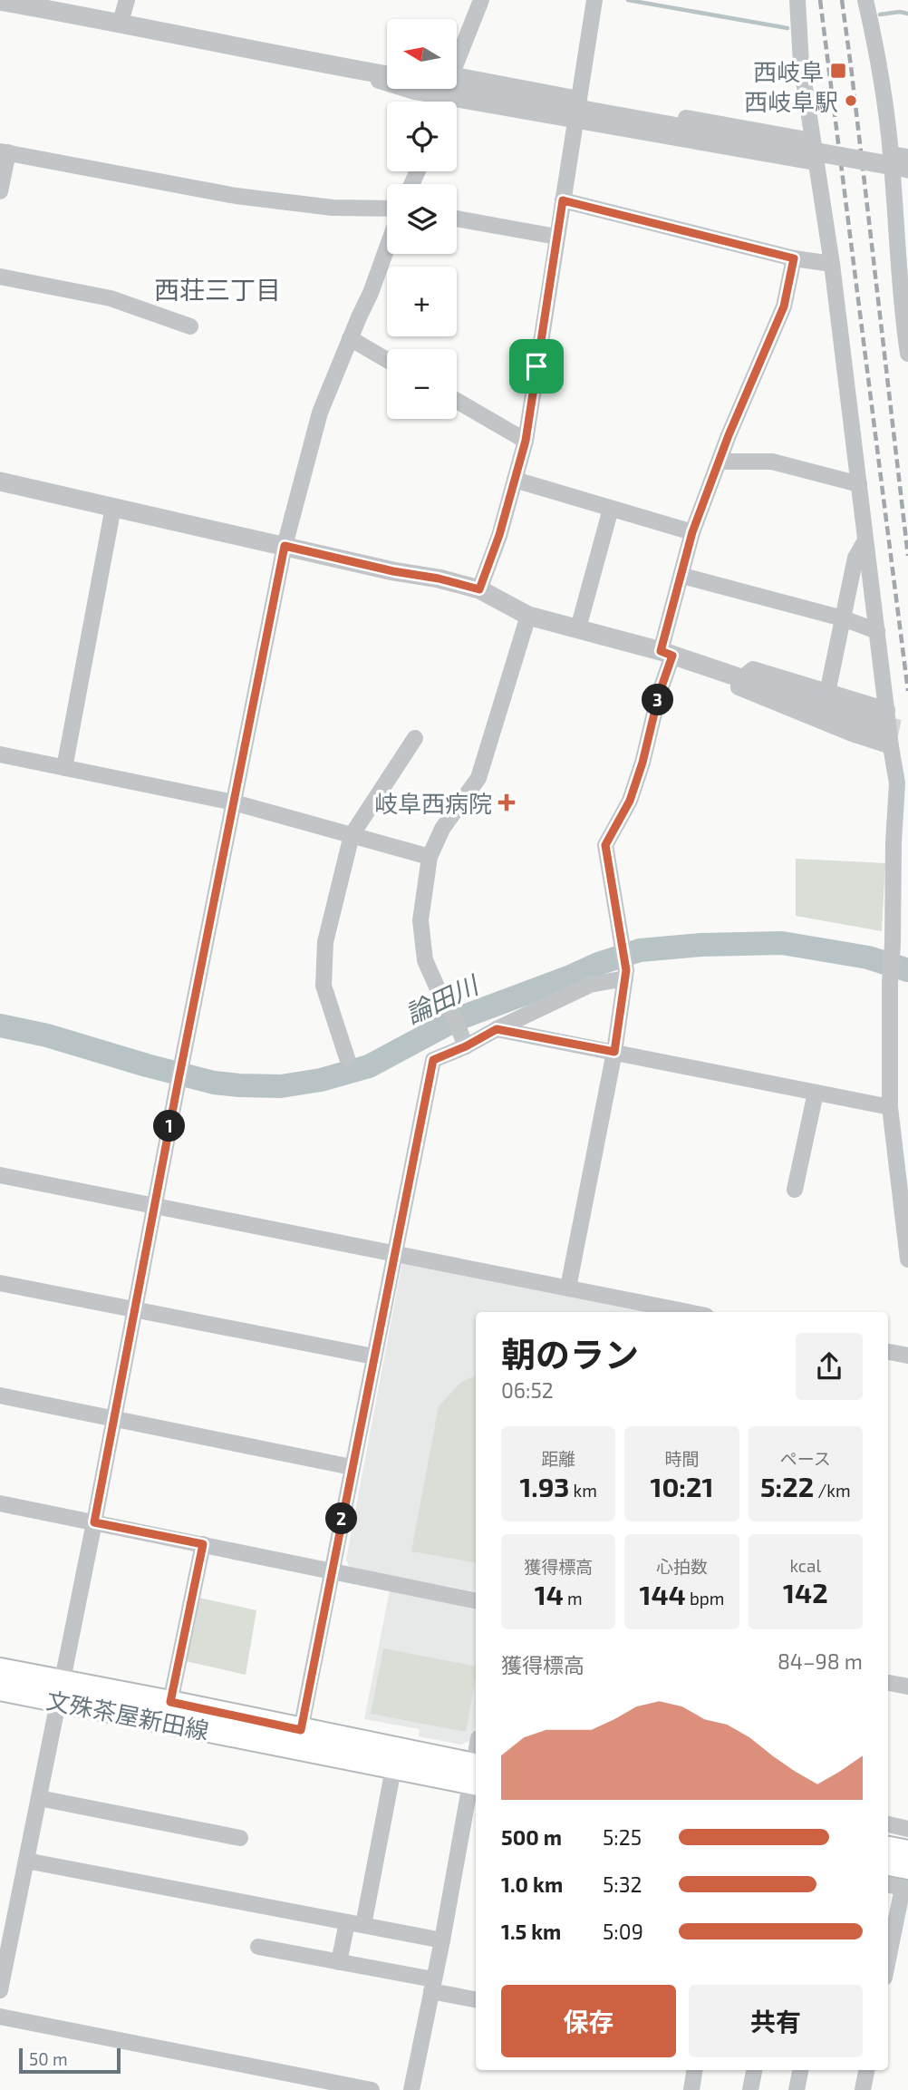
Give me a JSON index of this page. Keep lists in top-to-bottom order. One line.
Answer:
{"streets":{"main road":["文殊茶屋新田線"]},"districts":["西荘三丁目"],"water":["論田川"],"places":{"transit":["西岐阜"],"other":["西岐阜駅"],"health":["岐阜西病院"]},"scale_bar":"50 m","north":"left","page":{"map_buttons":["+","−"],"pins":["3","1","2"],"heading":["朝のラン","06:52"],"stats":[["距離","1.93 km"],["時間","10:21"],["ペース","5:22 /km"],["獲得標高","14 m"],["心拍数","144 bpm"],["kcal","142"]],"chart":["獲得標高","84–98 m"],"list":[{"name":"500 m","note":"5:25"},{"name":"1.0 km","note":"5:32"},{"name":"1.5 km","note":"5:09"}],"buttons":["保存","共有"],"scale":"50 m"}}
